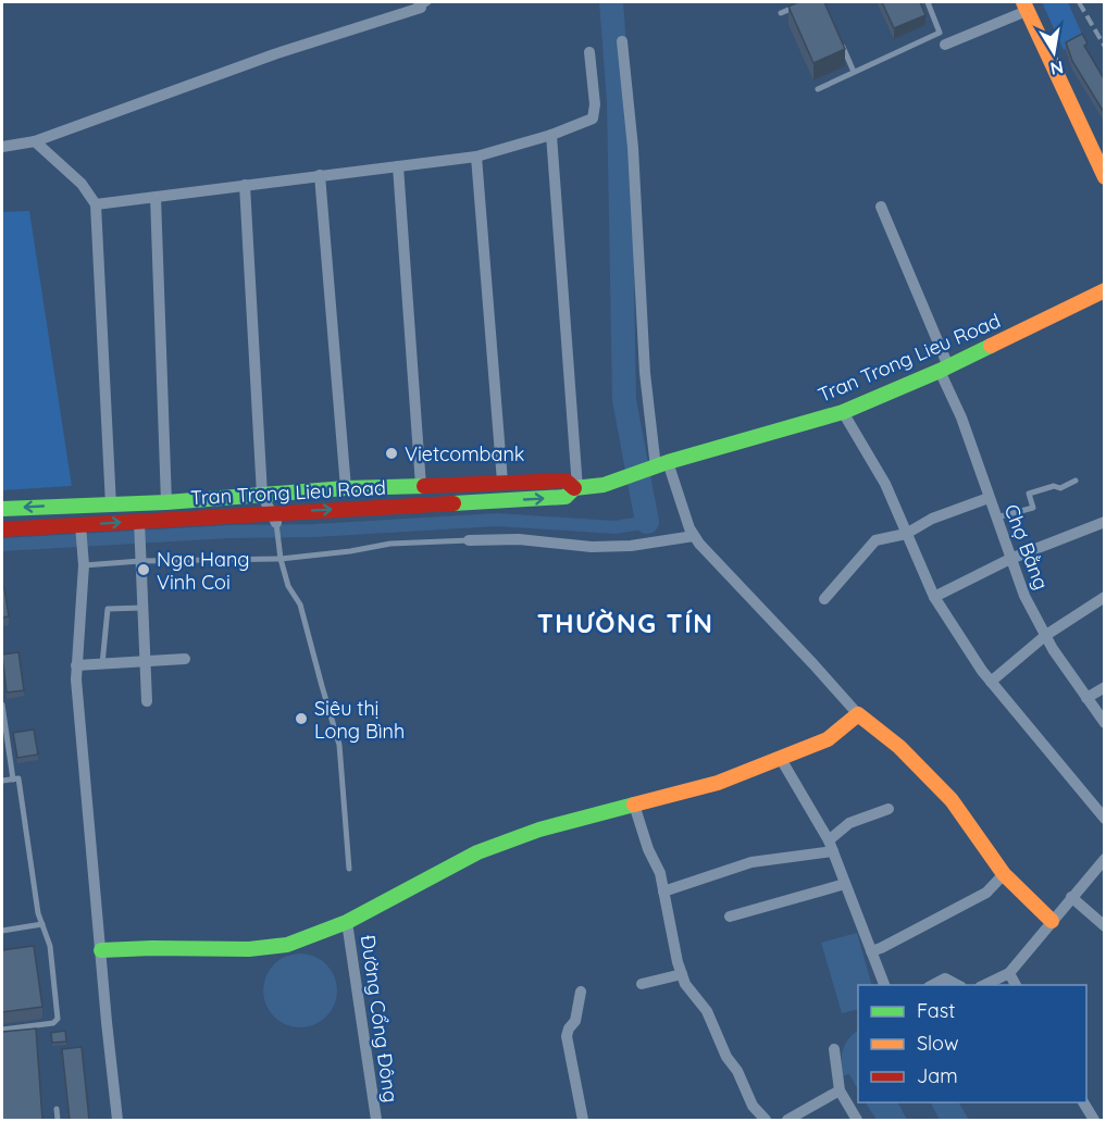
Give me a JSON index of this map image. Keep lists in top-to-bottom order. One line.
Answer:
{"streets":{"main road":["Tran Trong Lieu Road"],"street":["Chợ Bằng","Đường Cổng Đông"]},"crossings":[["Tran Trong Lieu Road","Chợ Bằng"]],"districts":["THƯỜNG TÍN"],"places":["Vietcombank","Nga Hang Vinh Coi","Siêu thị Long Bình"],"legend":["Fast","Slow","Jam"],"north":"bottom"}
